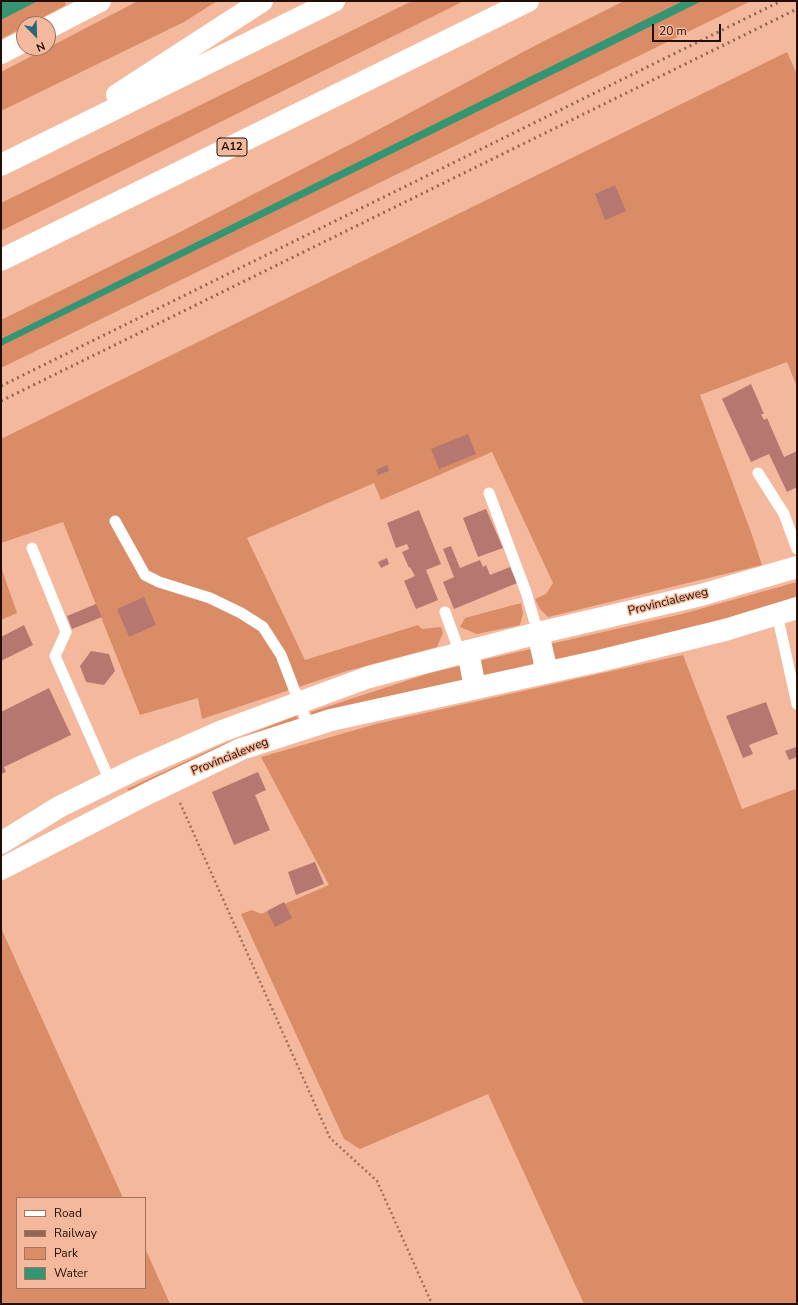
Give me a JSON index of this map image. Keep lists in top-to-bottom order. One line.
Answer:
{"streets":{"main road":["A12","Provincialeweg"]},"legend":["Road","Railway","Park","Water"],"scale_bar":"20 m","north":"bottom right"}
